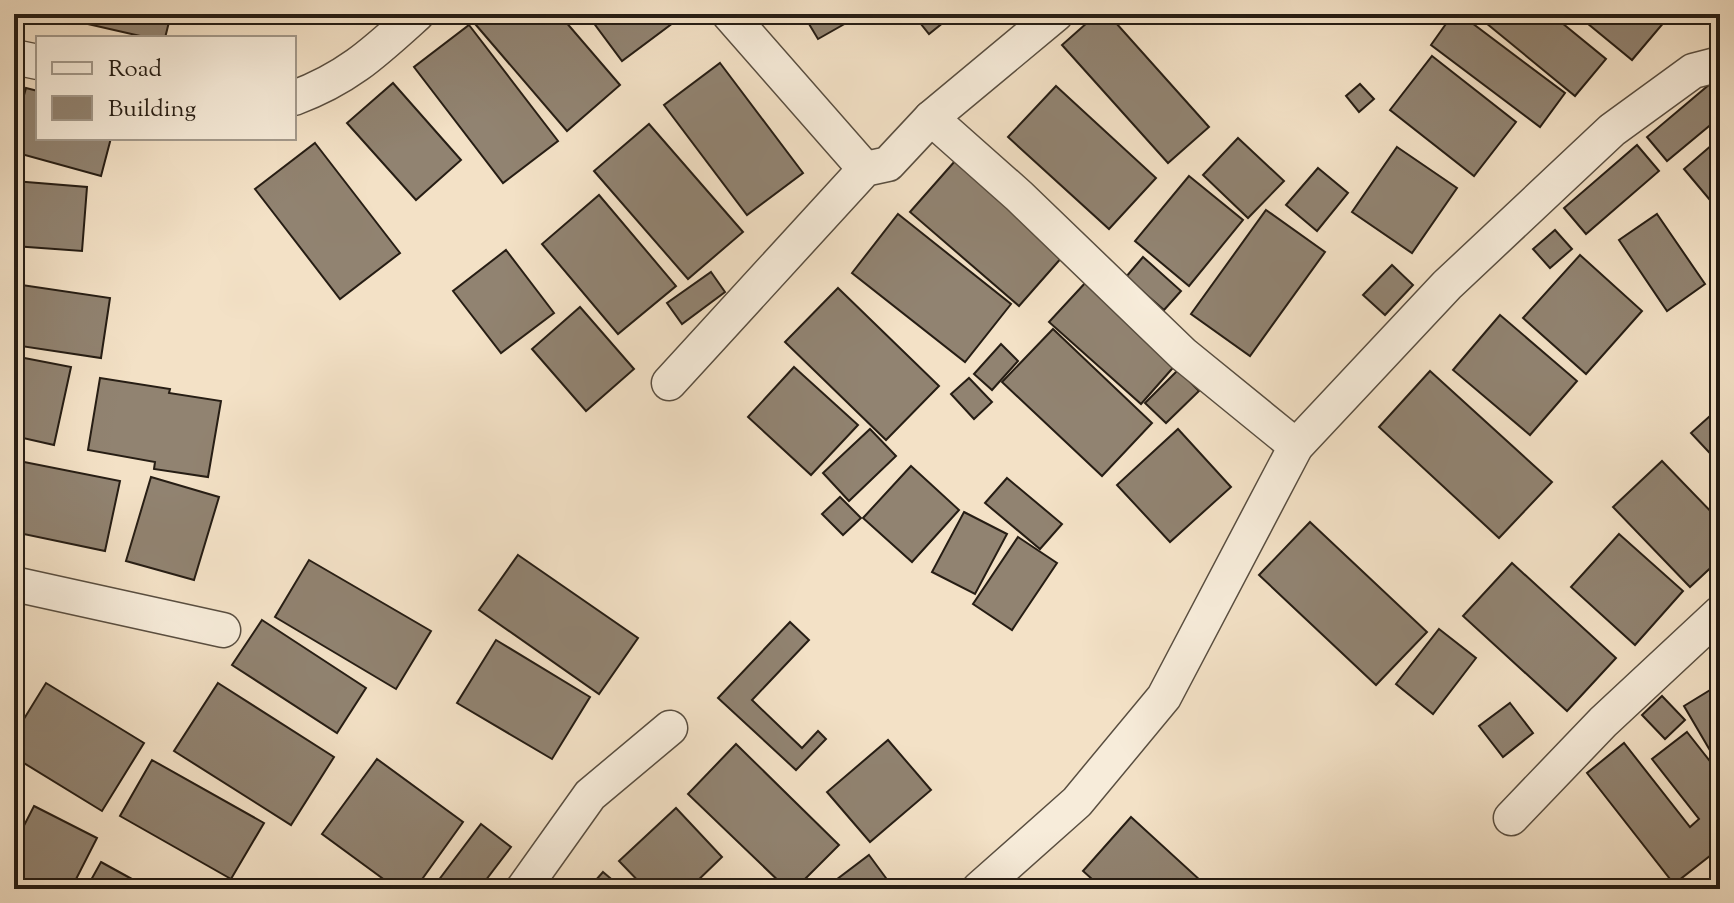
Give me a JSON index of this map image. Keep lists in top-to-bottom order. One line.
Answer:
{"legend":["Road","Building"]}
